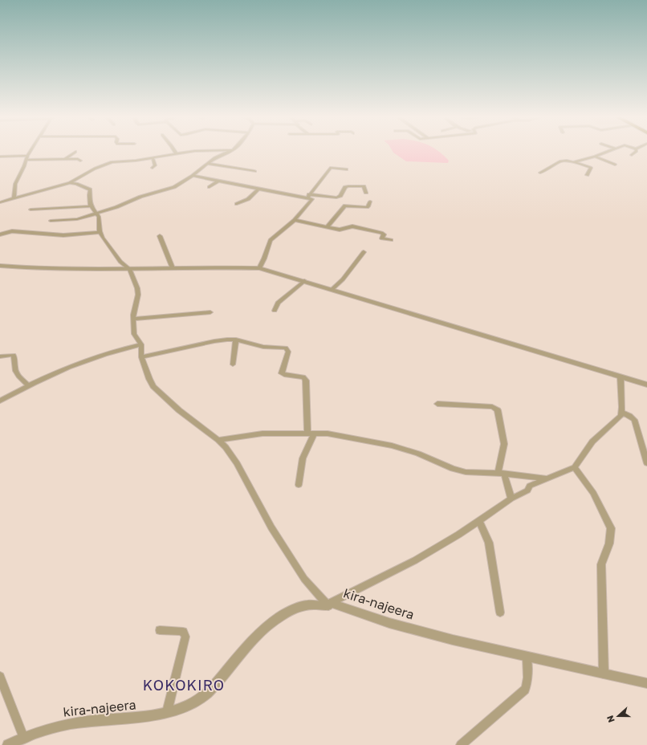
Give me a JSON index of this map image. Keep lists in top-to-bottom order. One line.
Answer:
{"streets":{"street":["kira-najeera"]},"districts":["KOKOKIRO"],"north":"left"}
